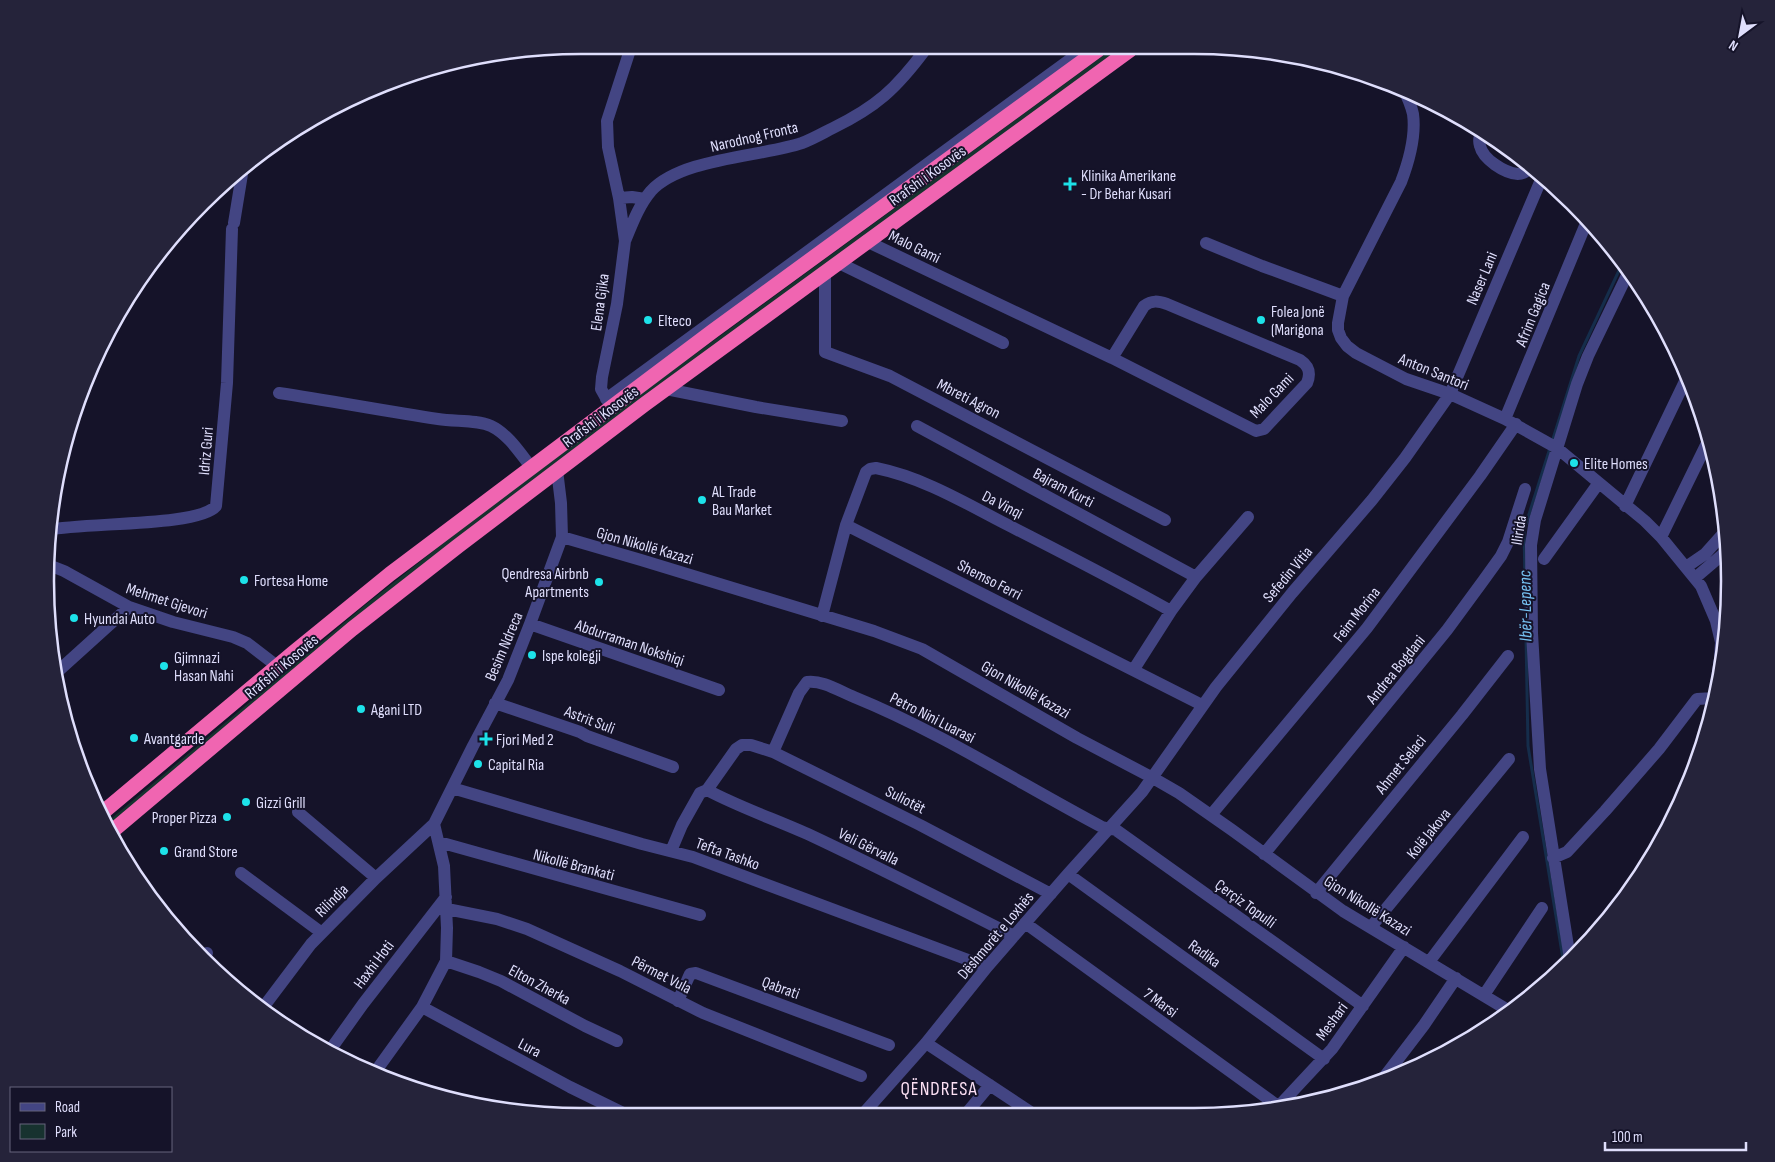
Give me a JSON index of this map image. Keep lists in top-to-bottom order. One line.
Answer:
{"streets":{"highway":["Rrafshi i Kosovës"],"street":["Narodnog Fronta","Malo Gami","Naser Lani","Elena Gjika","Afrim Gagica","Anton Santori","Mbreti Agron","Idriz Guri","Bajram Kurti","Da Vinqi","Ilirida","Gjon Nikollë Kazazi","Sefedin Vitia","Shemso Ferri","Mehmet Gjevori","Feim Morina","Abdurraman Nokshiqi","Besim Ndreca","Andrea Bogdani","Petro Nini Luarasi","Astrit Suli","Ahmet Selaci","Suliotët","Kolë Jakova","Veli Gërvalla","Tefta Tashko","Nikollë Brankati","Rilindja","Çerçiz Topulli","Dëshmorët e Loxhës","Radika","Haxhi Hoti","Përmet Vula","Elton Zherka","Qabrati","7 Marsi","Meshari","Lura"]},"crossings":[["Narodnog Fronta","Elena Gjika"],["Rrafshi i Kosovës","Malo Gami"],["Rrafshi i Kosovës","Elena Gjika"],["Rrafshi i Kosovës","Mbreti Agron"],["Rrafshi i Kosovës","Mehmet Gjevori"],["Rrafshi i Kosovës","Besim Ndreca"],["Naser Lani","Anton Santori"],["Naser Lani","Sefedin Vitia"],["Afrim Gagica","Anton Santori"],["Afrim Gagica","Feim Morina"],["Anton Santori","Ilirida"],["Anton Santori","Sefedin Vitia"],["Anton Santori","Feim Morina"],["Da Vinqi","Shemso Ferri"],["Gjon Nikollë Kazazi","Sefedin Vitia"],["Gjon Nikollë Kazazi","Feim Morina"],["Gjon Nikollë Kazazi","Besim Ndreca"],["Gjon Nikollë Kazazi","Andrea Bogdani"],["Gjon Nikollë Kazazi","Ahmet Selaci"],["Gjon Nikollë Kazazi","Kolë Jakova"],["Gjon Nikollë Kazazi","Dëshmorët e Loxhës"],["Gjon Nikollë Kazazi","Meshari"],["Sefedin Vitia","Shemso Ferri"],["Sefedin Vitia","Dëshmorët e Loxhës"],["Abdurraman Nokshiqi","Besim Ndreca"],["Besim Ndreca","Astrit Suli"],["Besim Ndreca","Tefta Tashko"],["Besim Ndreca","Rilindja"],["Petro Nini Luarasi","Suliotët"],["Petro Nini Luarasi","Çerçiz Topulli"],["Petro Nini Luarasi","Dëshmorët e Loxhës"],["Suliotët","Veli Gërvalla"],["Suliotët","Dëshmorët e Loxhës"],["Veli Gërvalla","Dëshmorët e Loxhës"],["Tefta Tashko","Dëshmorët e Loxhës"],["Çerçiz Topulli","Dëshmorët e Loxhës"],["Çerçiz Topulli","Meshari"],["Dëshmorët e Loxhës","Radika"],["Dëshmorët e Loxhës","7 Marsi"],["Radika","Meshari"],["Haxhi Hoti","Përmet Vula"],["Përmet Vula","Qabrati"]],"districts":["QËNDRESA"],"water":["Ibër-Lepenc"],"places":{"health":["Klinika Amerikane - Dr Behar Kusari","Fjori Med 2"],"other":["Elteco","Folea Jonë (Marigona","Elite Homes","AL Trade Bau Market","Fortesa Home","Qendresa Airbnb Apartments","Hyundai Auto","Ispe kolegji","Gjimnazi Hasan Nahi","Agani LTD","Avantgarde","Capital Ria","Gizzi Grill","Proper Pizza","Grand Store"]},"legend":["Road","Park"],"scale_bar":"100 m","north":"bottom left"}
